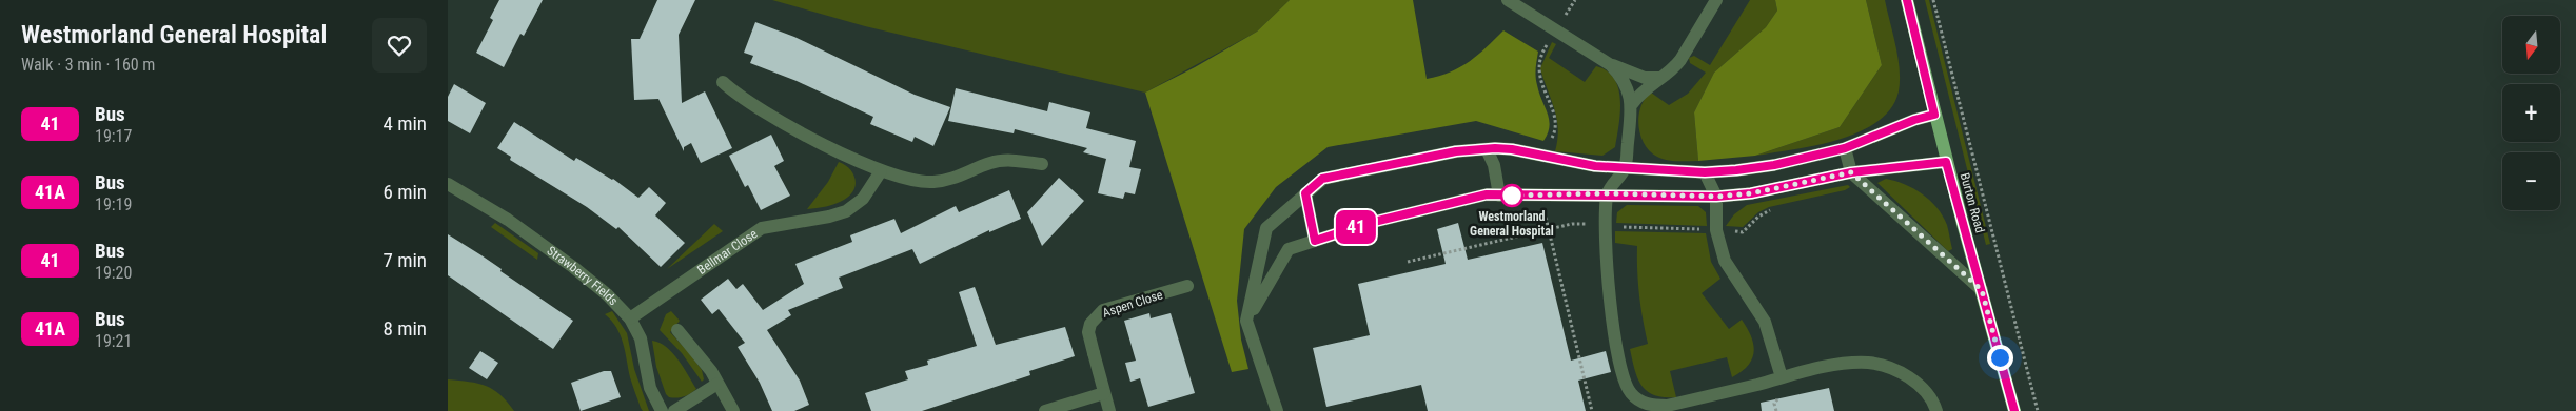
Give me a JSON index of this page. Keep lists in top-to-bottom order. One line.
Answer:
{"streets":{"main road":["Burton Road"],"street":["Bellmar Close","Strawberry Fields","Aspen Close"]},"crossings":[["Bellmar Close","Strawberry Fields"]],"places":["Westmorland General Hospital"],"lines":["bus line 41"],"north":"bottom","page":{"heading":["Westmorland General Hospital","Walk · 3 min · 160 m"],"on_map":"41","map_buttons":["+","−"],"list":[{"mark":"41","name":"Bus","note":"19:17","value":"4 min"},{"mark":"41A","name":"Bus","note":"19:19","value":"6 min"},{"mark":"41","name":"Bus","note":"19:20","value":"7 min"},{"mark":"41A","name":"Bus","note":"19:21","value":"8 min"}]}}
